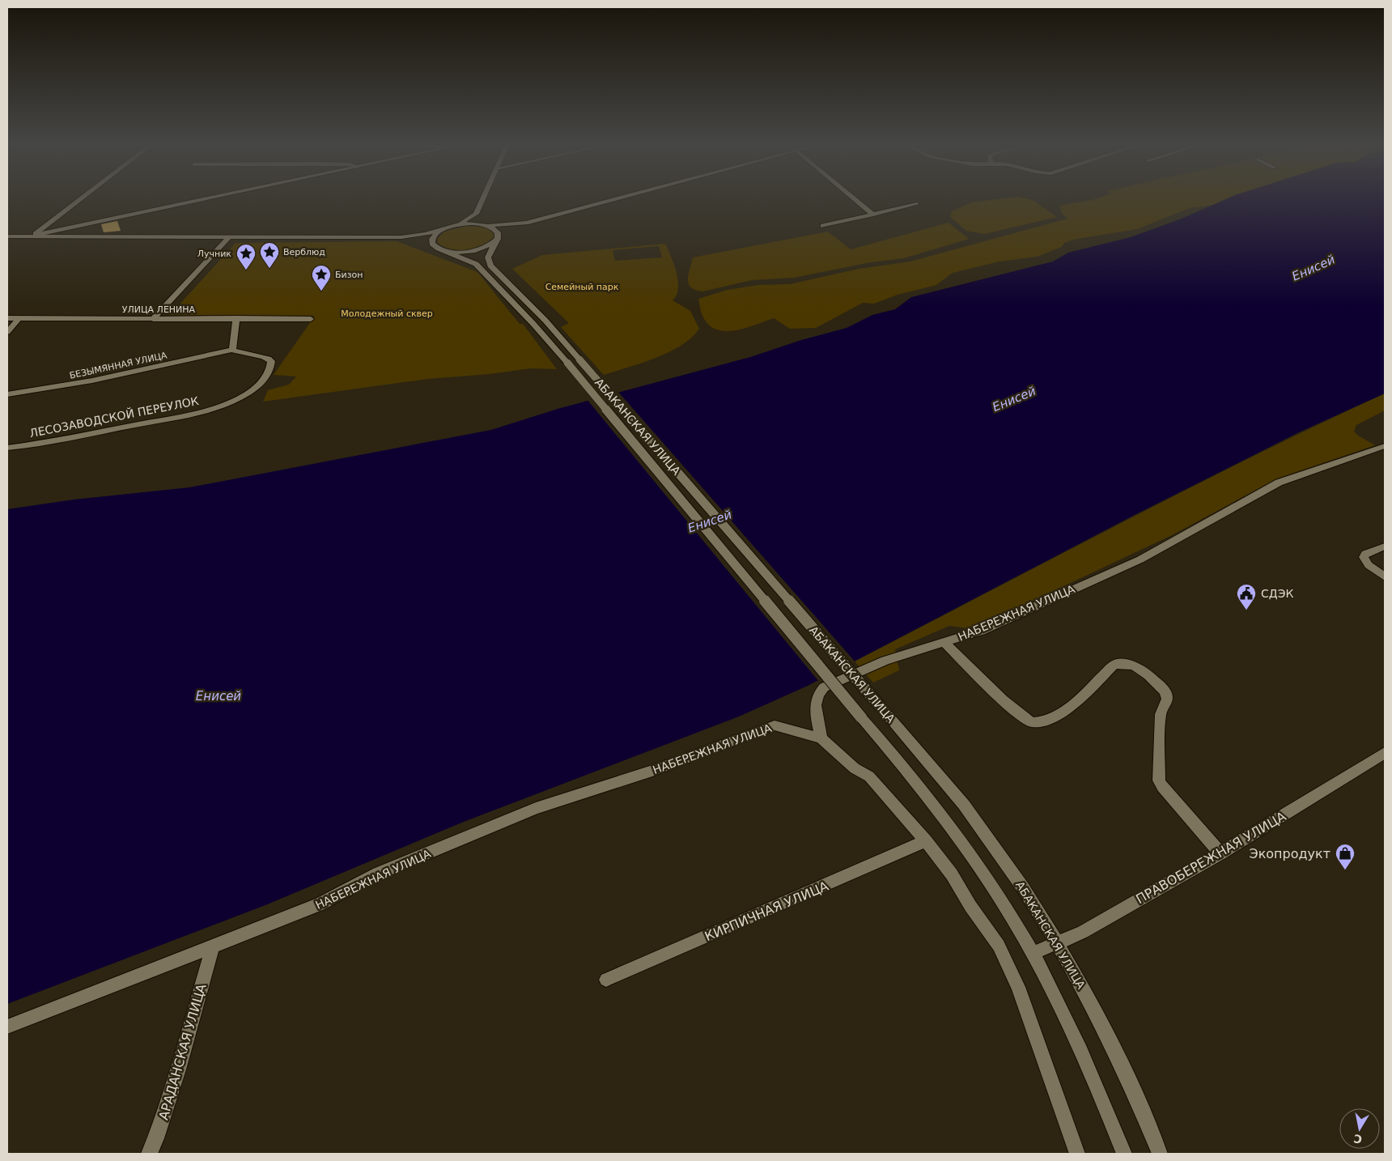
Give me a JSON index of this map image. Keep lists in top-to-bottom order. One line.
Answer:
{"streets":{"street":["УЛИЦА ЛЕНИНА","БЕЗЫМЯННАЯ УЛИЦА","ЛЕСОЗАВОДСКОЙ ПЕРЕУЛОК","АБАКАНСКАЯ УЛИЦА","НАБЕРЕЖНАЯ УЛИЦА","ПРАВОБЕРЕЖНАЯ УЛИЦА","КИРПИЧНАЯ УЛИЦА","АРАДАНСКАЯ УЛИЦА"]},"crossings":[["БЕЗЫМЯННАЯ УЛИЦА","ЛЕСОЗАВОДСКОЙ ПЕРЕУЛОК"],["АБАКАНСКАЯ УЛИЦА","ПРАВОБЕРЕЖНАЯ УЛИЦА"],["НАБЕРЕЖНАЯ УЛИЦА","АРАДАНСКАЯ УЛИЦА"]],"water":["Енисей"],"parks":["Семейный парк","Молодежный сквер"],"places":{"place":["Верблюд","Лучник","Бизон"],"public building":["СДЭК"],"shop":["Экопродукт"]},"north":"bottom"}
